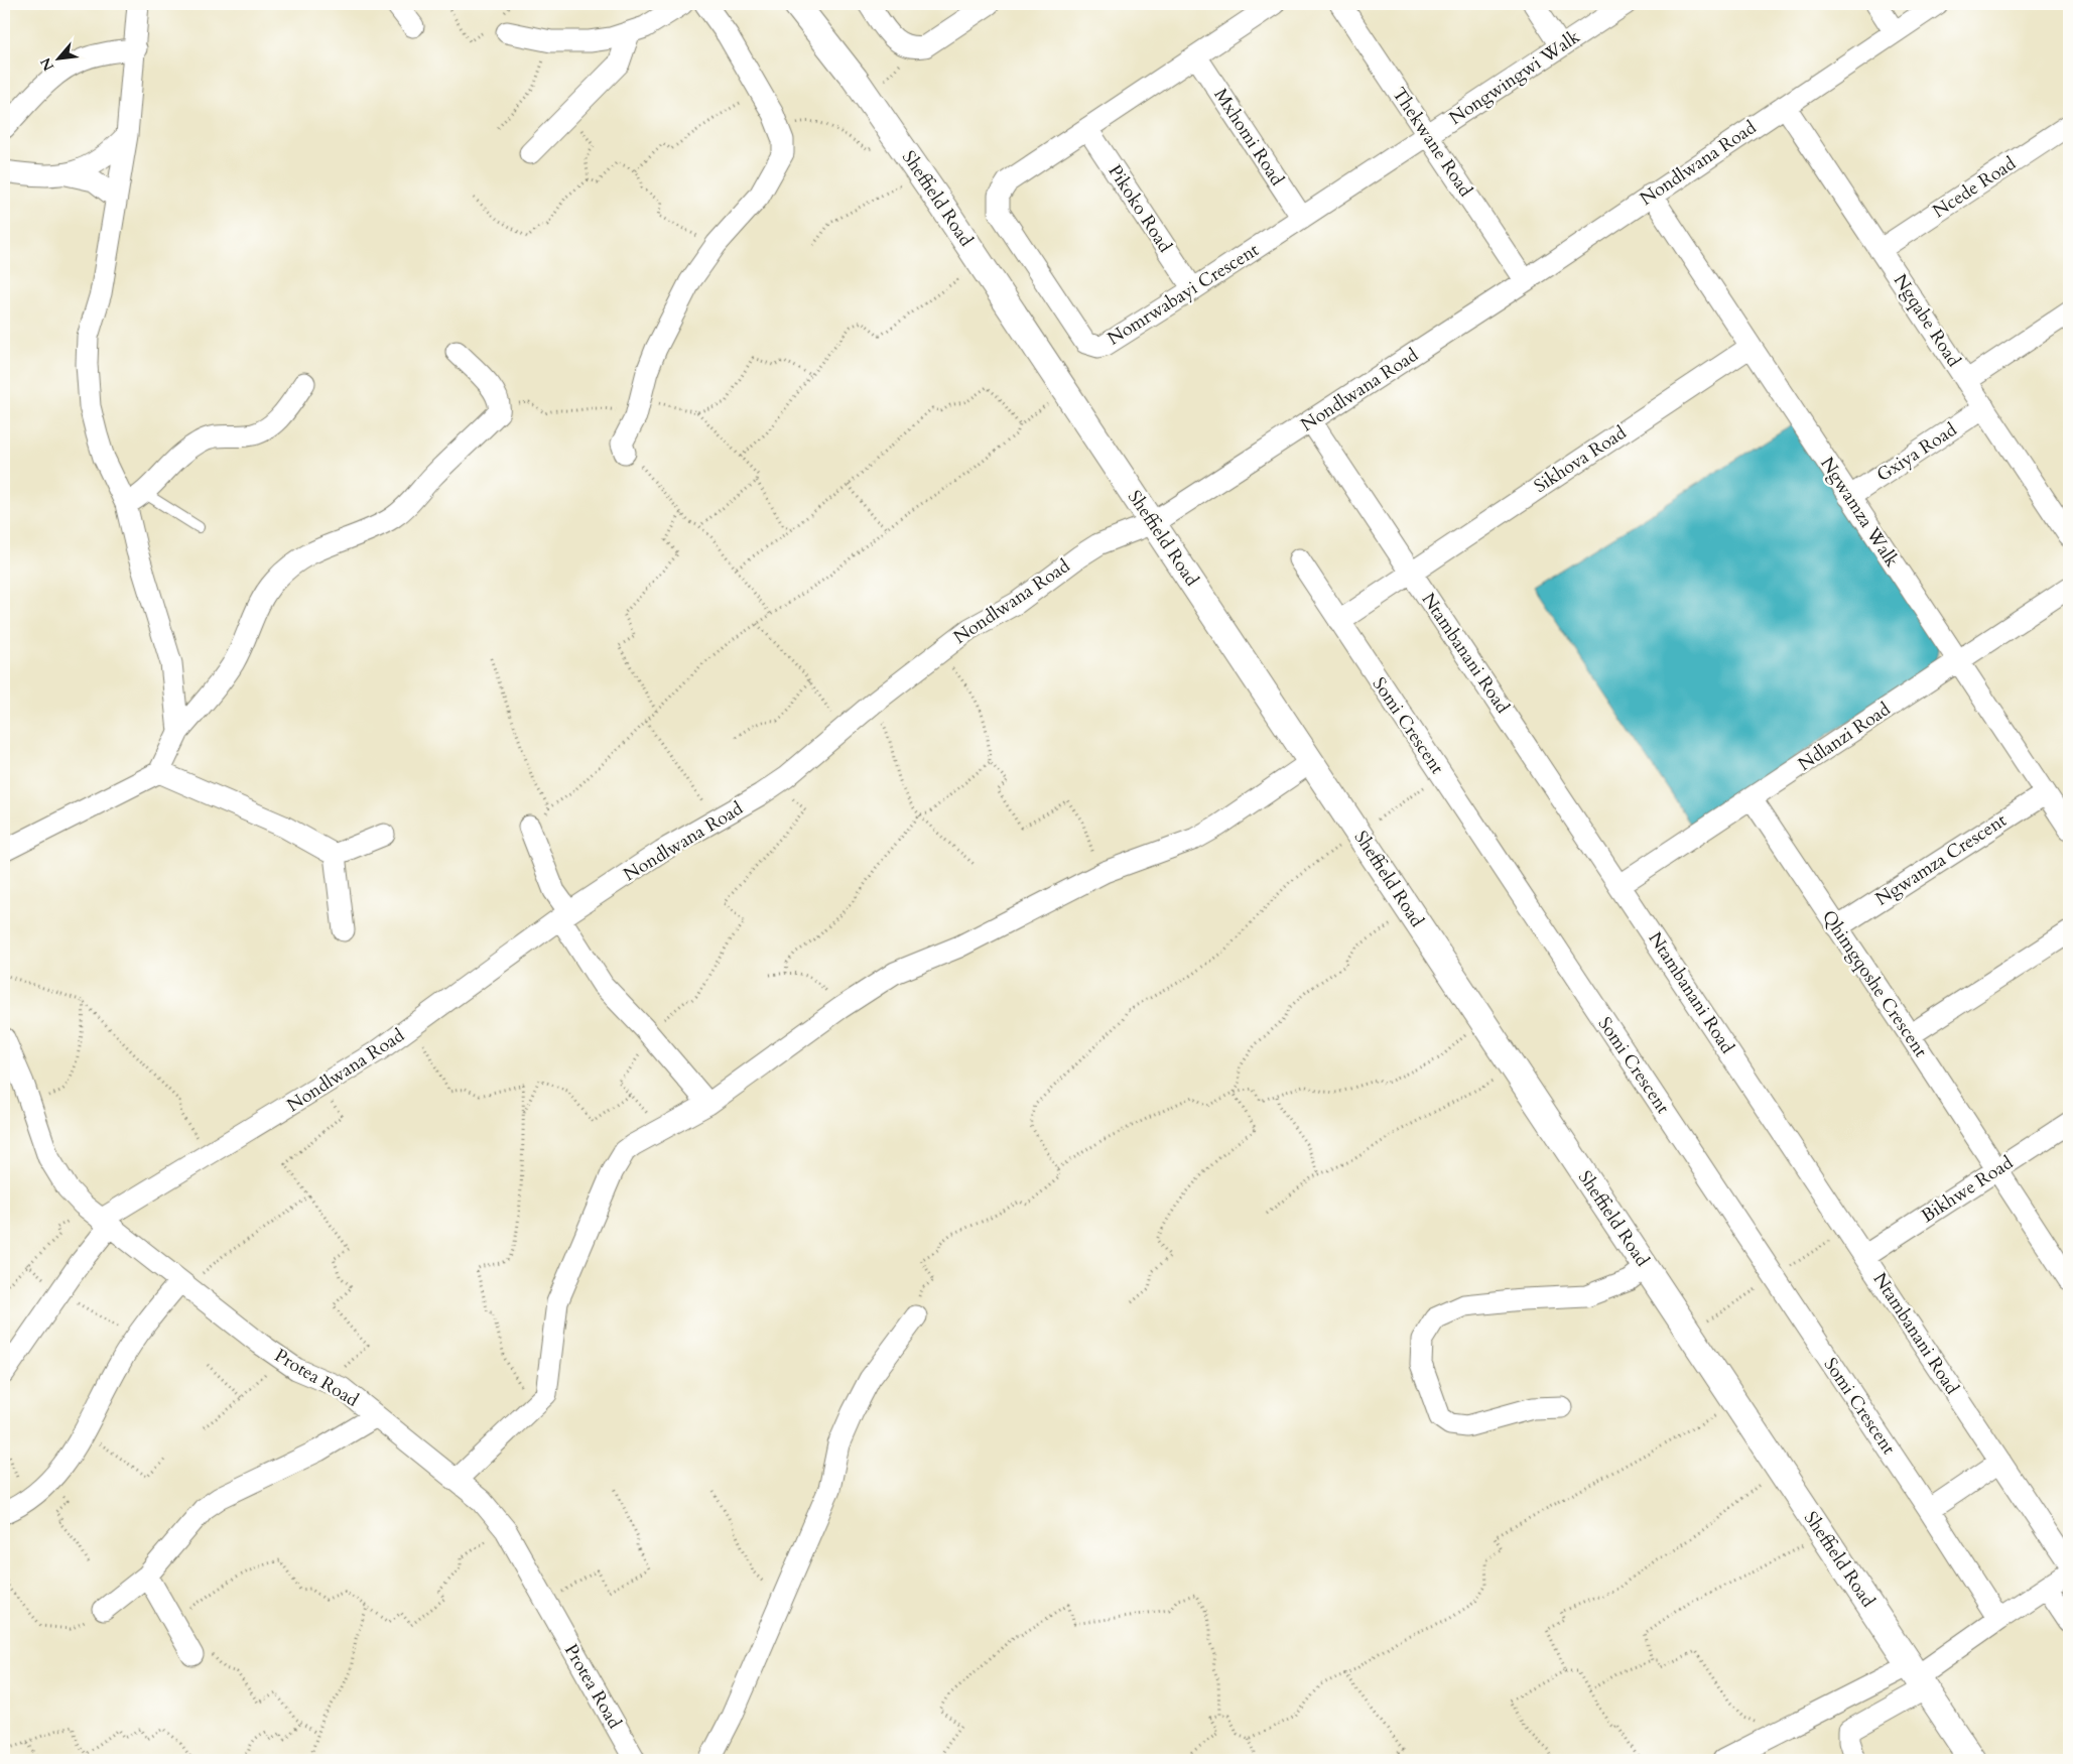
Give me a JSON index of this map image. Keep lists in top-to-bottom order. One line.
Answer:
{"streets":{"street":["Nongwingwi Walk","Mxhomi Road","Thekwane Road","Nondlwana Road","Ncede Road","Sheffield Road","Pikoko Road","Nomrwabayi Crescent","Ngqabe Road","Gxiya Road","Sikhova Road","Ngwamza Walk","Ntambanani Road","Somi Crescent","Ndlanzi Road","Ngwamza Crescent","Qhimgqoshe Crescent","Bikhwe Road","Protea Road"]},"crossings":[["Nongwingwi Walk","Thekwane Road"],["Nongwingwi Walk","Nomrwabayi Crescent"],["Mxhomi Road","Nomrwabayi Crescent"],["Thekwane Road","Nondlwana Road"],["Thekwane Road","Nomrwabayi Crescent"],["Nondlwana Road","Sheffield Road"],["Nondlwana Road","Ngqabe Road"],["Nondlwana Road","Ngwamza Walk"],["Nondlwana Road","Ntambanani Road"],["Nondlwana Road","Protea Road"],["Ncede Road","Ngqabe Road"],["Pikoko Road","Nomrwabayi Crescent"],["Ngqabe Road","Gxiya Road"],["Gxiya Road","Ngwamza Walk"],["Sikhova Road","Ngwamza Walk"],["Sikhova Road","Ntambanani Road"],["Ngwamza Walk","Ndlanzi Road"],["Ngwamza Walk","Ngwamza Crescent"],["Ntambanani Road","Ndlanzi Road"],["Ntambanani Road","Bikhwe Road"],["Ndlanzi Road","Qhimgqoshe Crescent"],["Ngwamza Crescent","Qhimgqoshe Crescent"],["Qhimgqoshe Crescent","Bikhwe Road"]],"north":"bottom left"}
